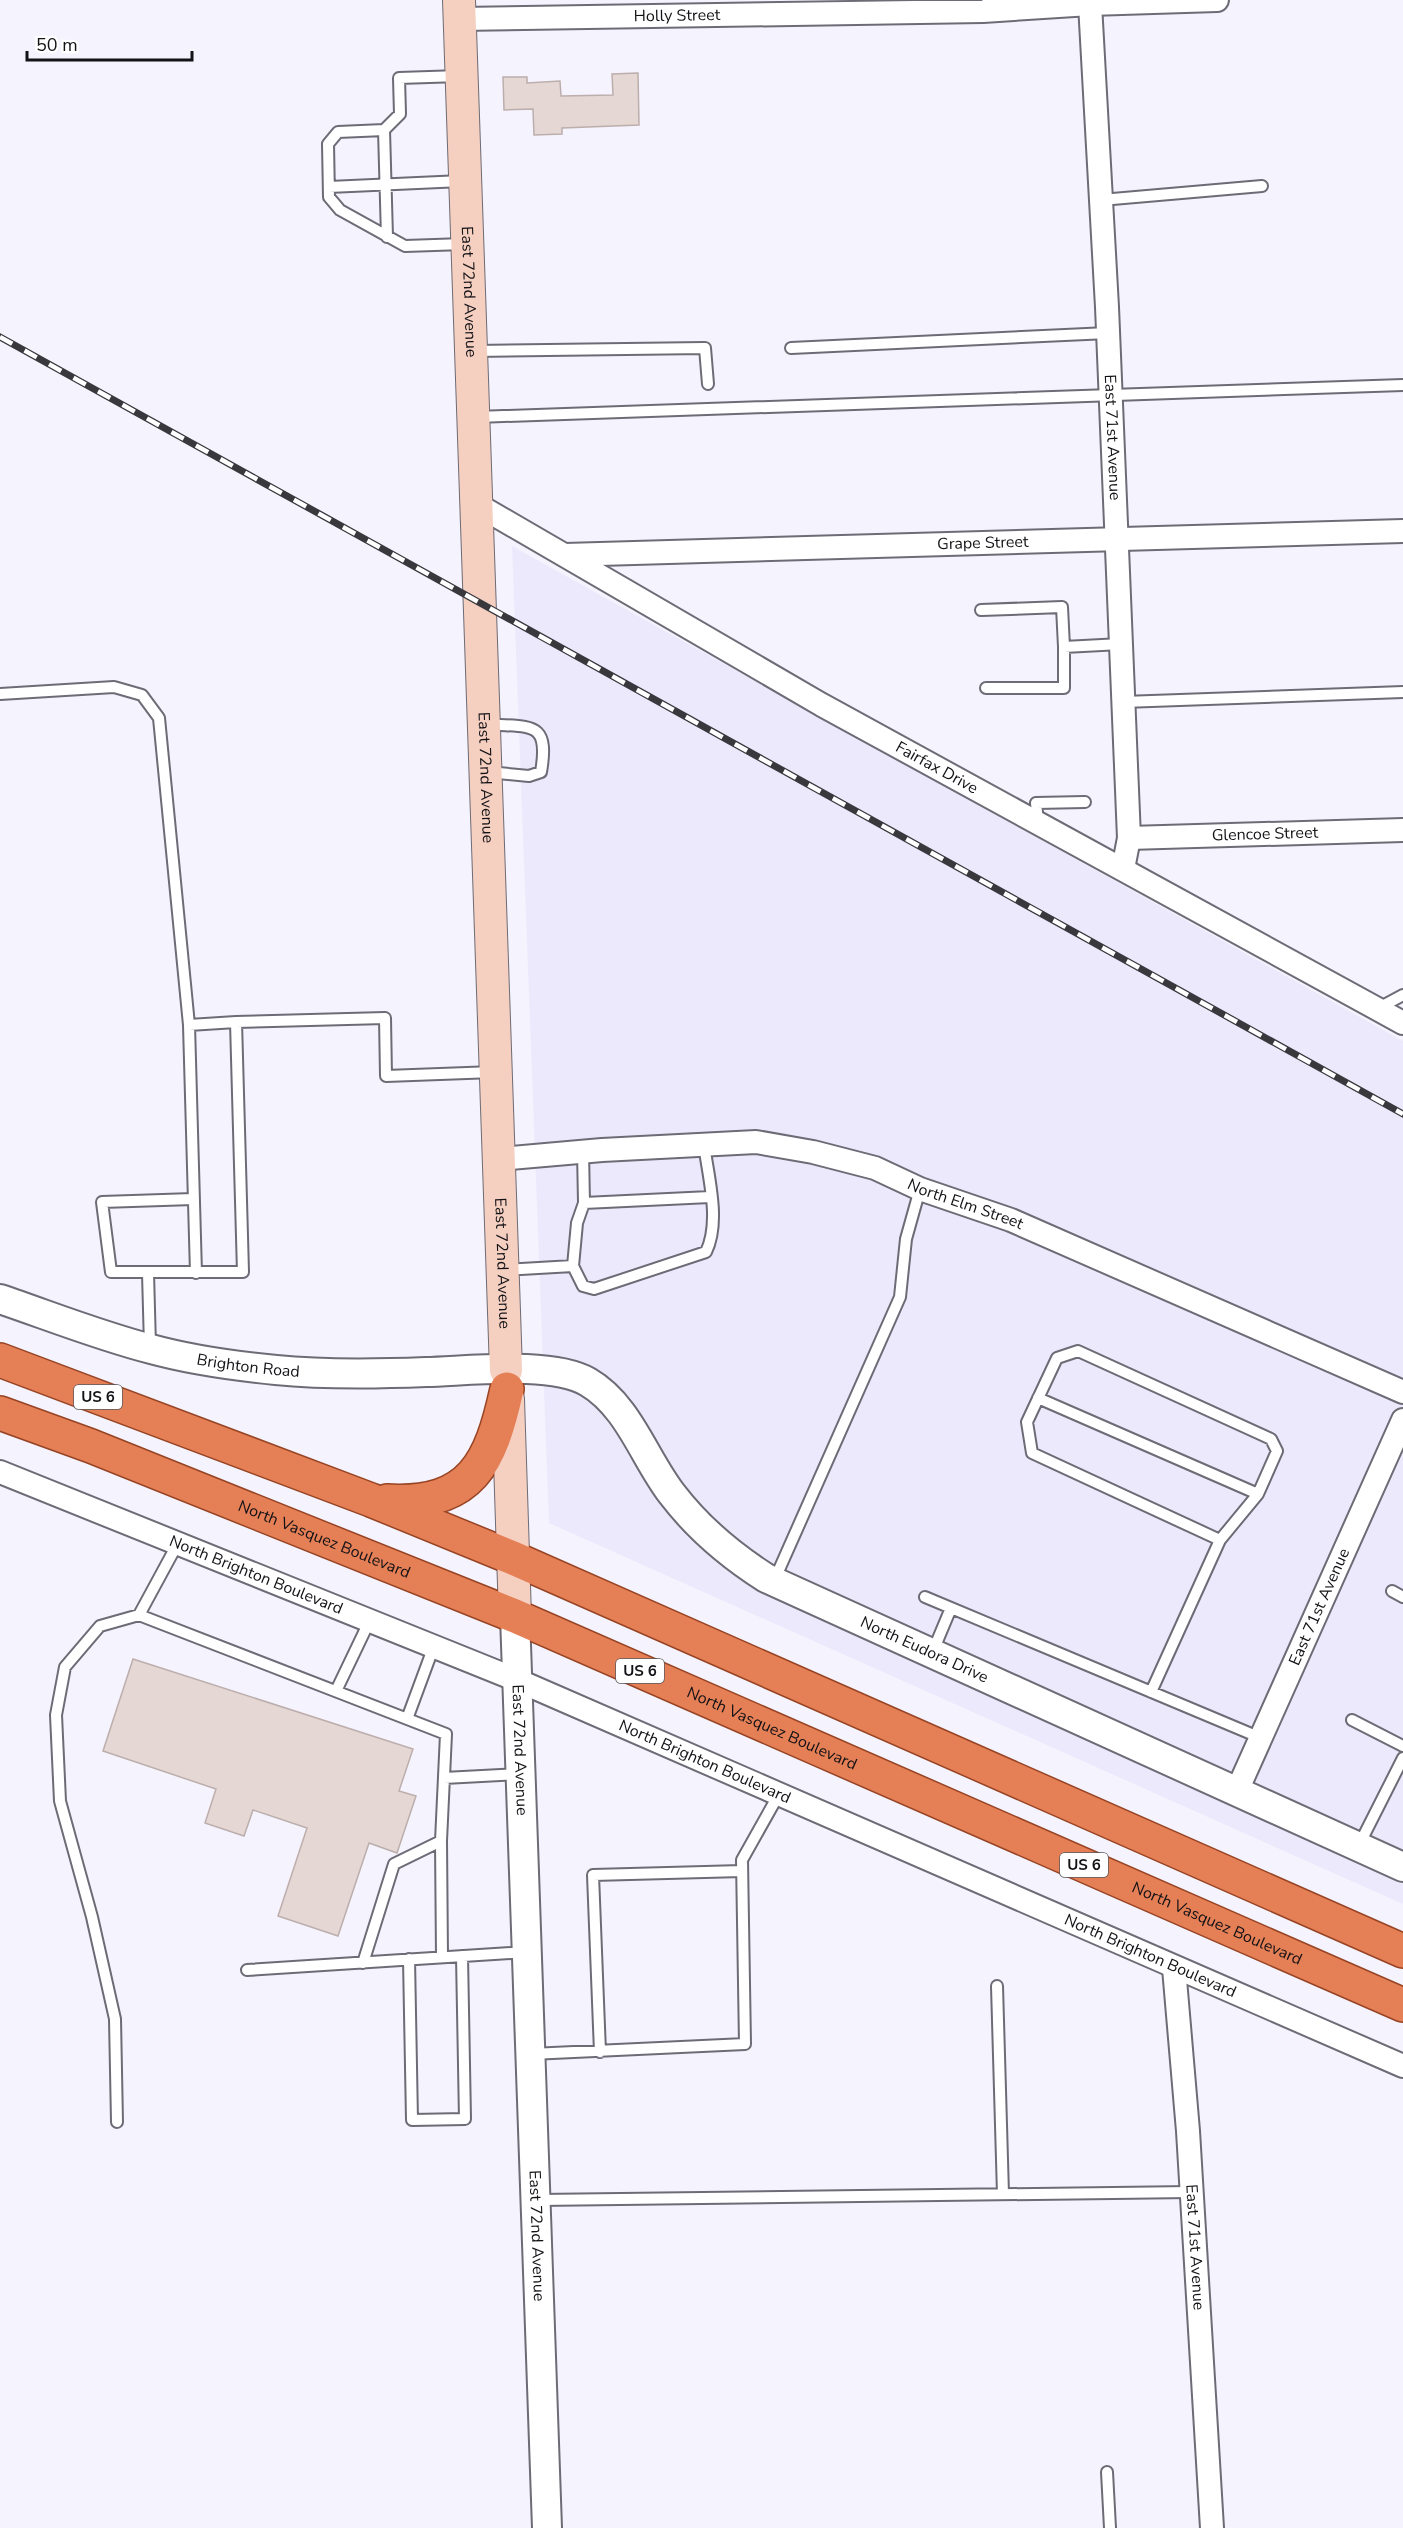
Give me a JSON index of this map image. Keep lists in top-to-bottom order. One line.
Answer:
{"streets":{"highway":["US 6","North Vasquez Boulevard"],"main road":["East 72nd Avenue"],"street":["Holly Street","East 71st Avenue","Grape Street","Fairfax Drive","Glencoe Street","North Elm Street","Brighton Road","North Brighton Boulevard","North Eudora Drive"]},"crossings":[["Holly Street","East 72nd Avenue"],["Holly Street","East 71st Avenue"],["East 72nd Avenue","Fairfax Drive"],["East 72nd Avenue","North Elm Street"],["East 72nd Avenue","Brighton Road"],["East 72nd Avenue","US 6"],["East 72nd Avenue","North Vasquez Boulevard"],["East 72nd Avenue","North Brighton Boulevard"],["East 72nd Avenue","North Eudora Drive"],["East 71st Avenue","Grape Street"],["East 71st Avenue","Fairfax Drive"],["East 71st Avenue","Glencoe Street"],["East 71st Avenue","North Brighton Boulevard"],["East 71st Avenue","North Eudora Drive"],["Grape Street","Fairfax Drive"],["Brighton Road","North Eudora Drive"]],"scale_bar":"50 m"}
